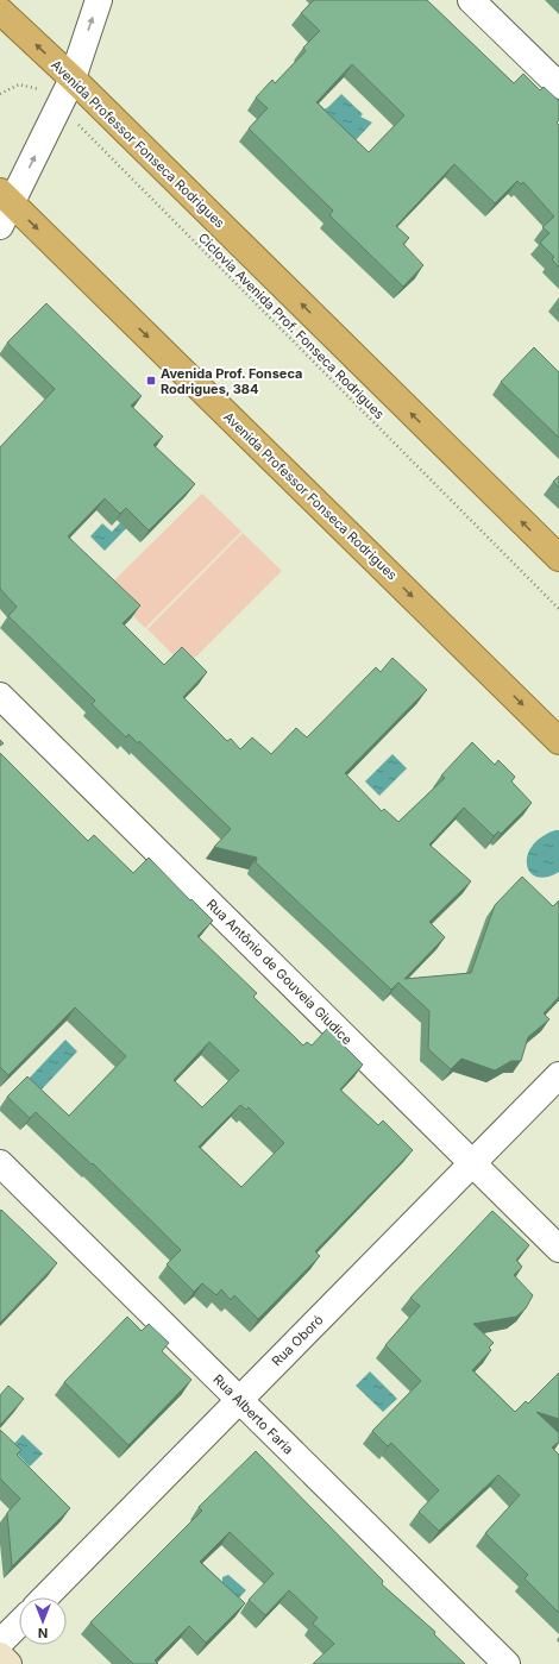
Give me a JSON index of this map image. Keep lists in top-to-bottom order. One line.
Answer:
{"streets":{"highway":["Avenida Professor Fonseca Rodrigues"],"street":["Rua Antônio de Gouveia Giudice","Rua Oboró","Rua Alberto Faria"],"path":["Ciclovia Avenida Prof. Fonseca Rodrigues"]},"crossings":[["Rua Antônio de Gouveia Giudice","Rua Oboró"],["Rua Oboró","Rua Alberto Faria"]],"places":{"transit":["Avenida Prof. Fonseca Rodrigues, 384"]},"north":"bottom"}
